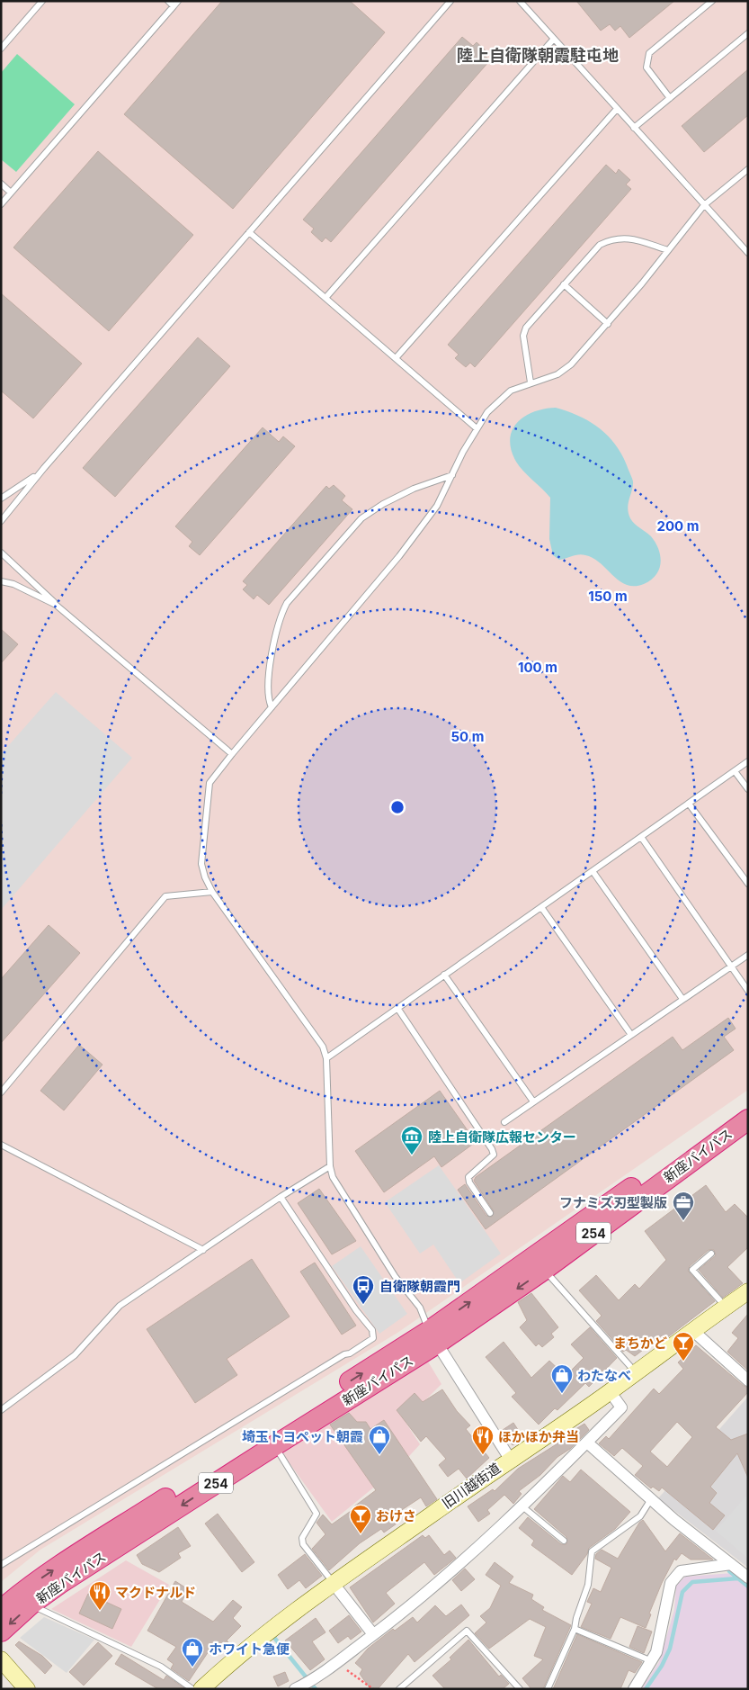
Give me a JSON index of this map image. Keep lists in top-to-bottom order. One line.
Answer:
{"streets":{"highway":["新座バイパス","254"],"main road":["旧川越街道"]},"districts":["陸上自衛隊朝霞駐屯地"],"places":{"museum":["陸上自衛隊広報センター"],"office":["フナミズ刃型製版"],"bus stop":["自衛隊朝霞門"],"bar":["まちかど","おけさ"],"shop":["わたなべ","埼玉トヨペット朝霞","ホワイト急便"],"restaurant":["ほかほか弁当","マクドナルド"]},"rings":["200 m","150 m","100 m","50 m"]}
